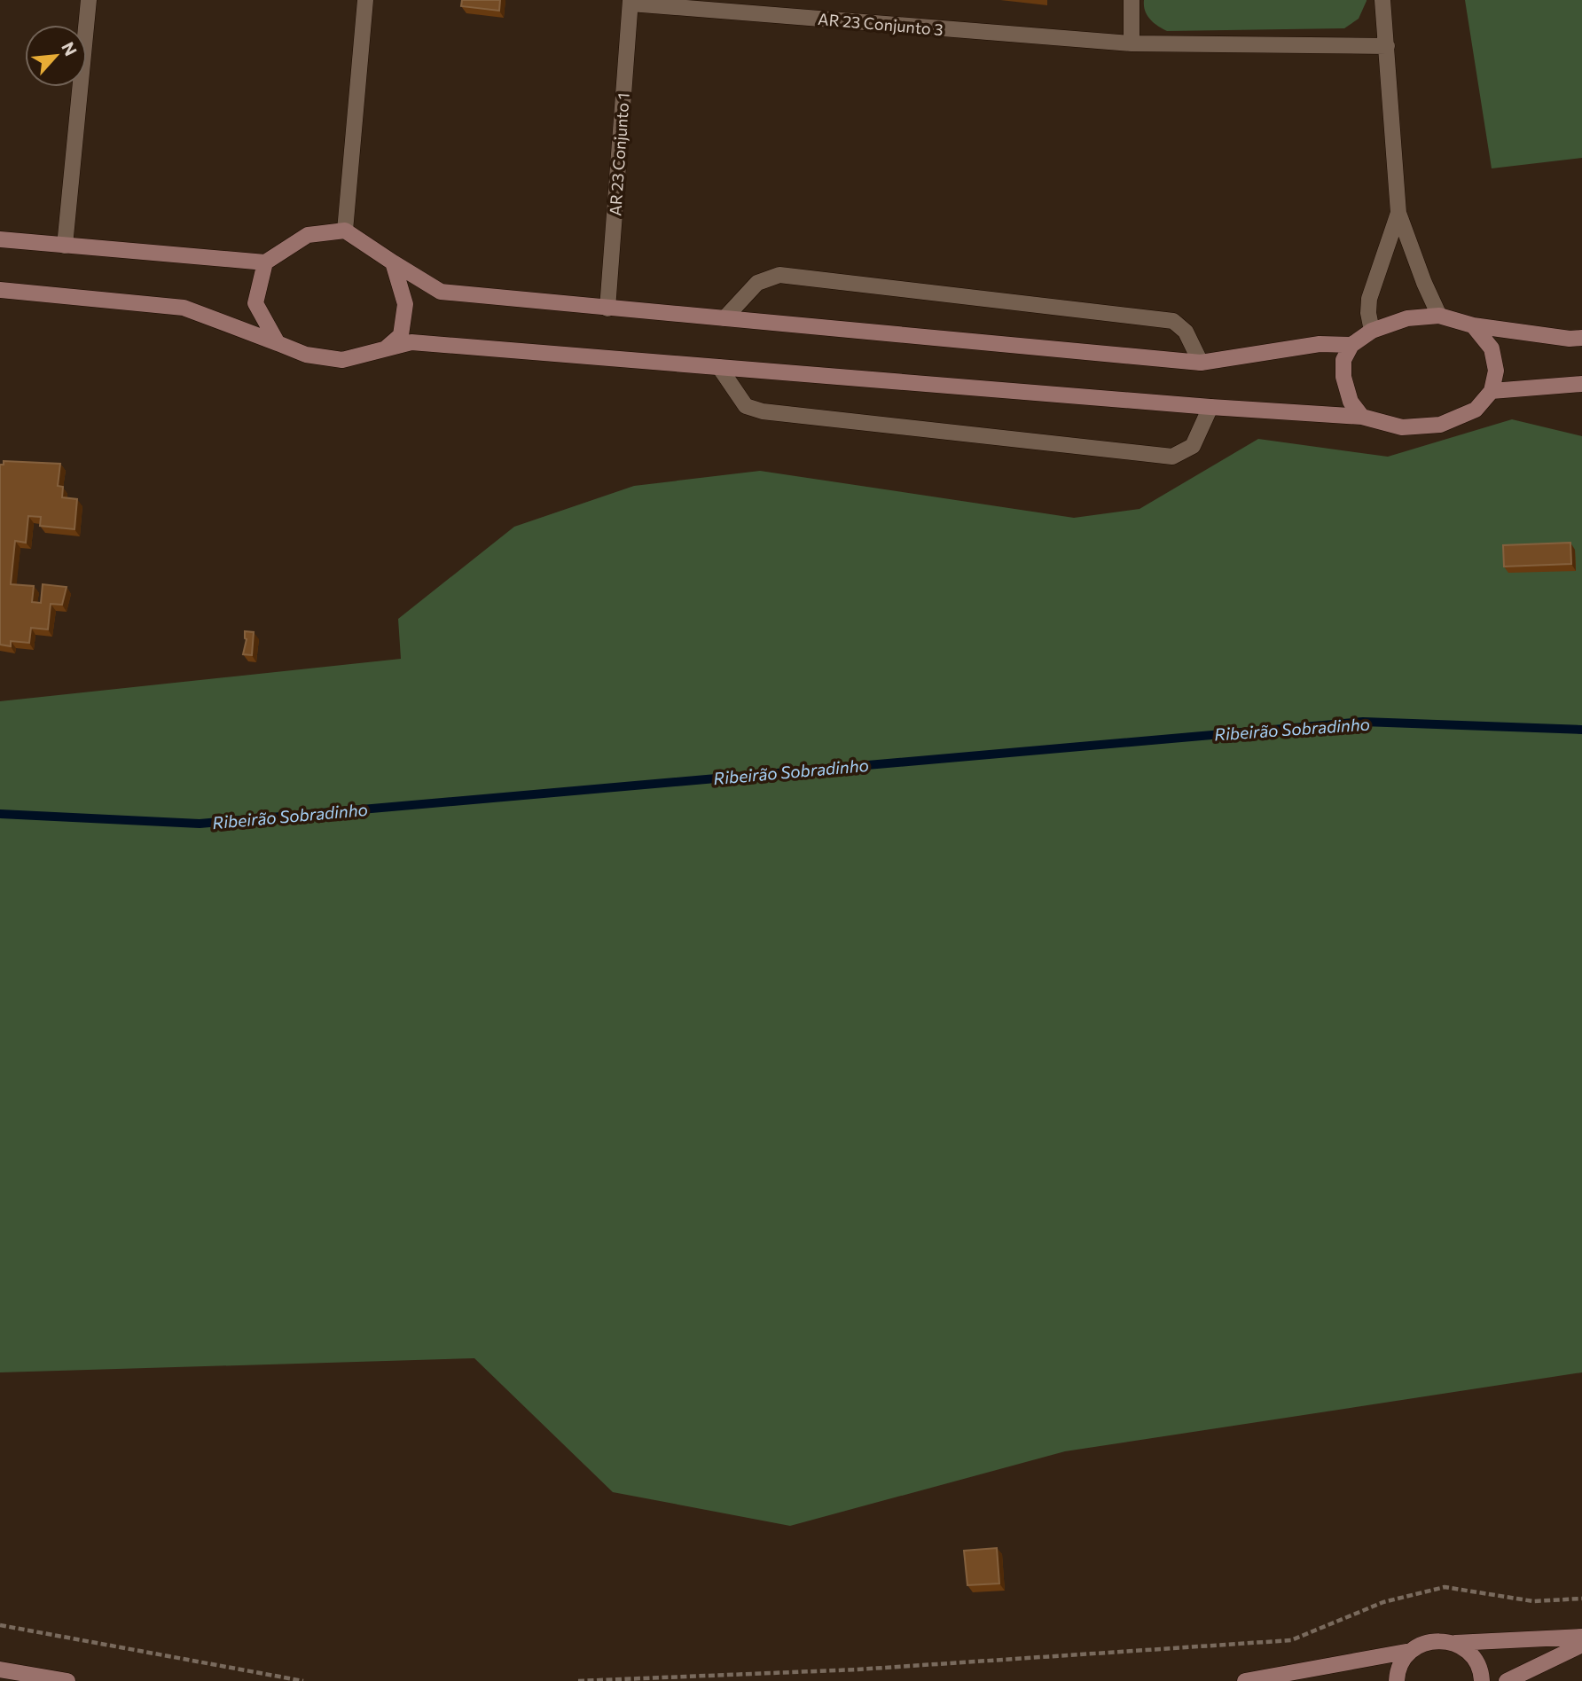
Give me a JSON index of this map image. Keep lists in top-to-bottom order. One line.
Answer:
{"streets":{"street":["AR 23 Conjunto 3","AR 23 Conjunto 1"]},"crossings":[["AR 23 Conjunto 3","AR 23 Conjunto 1"]],"water":["Ribeirão Sobradinho"],"north":"top right"}
